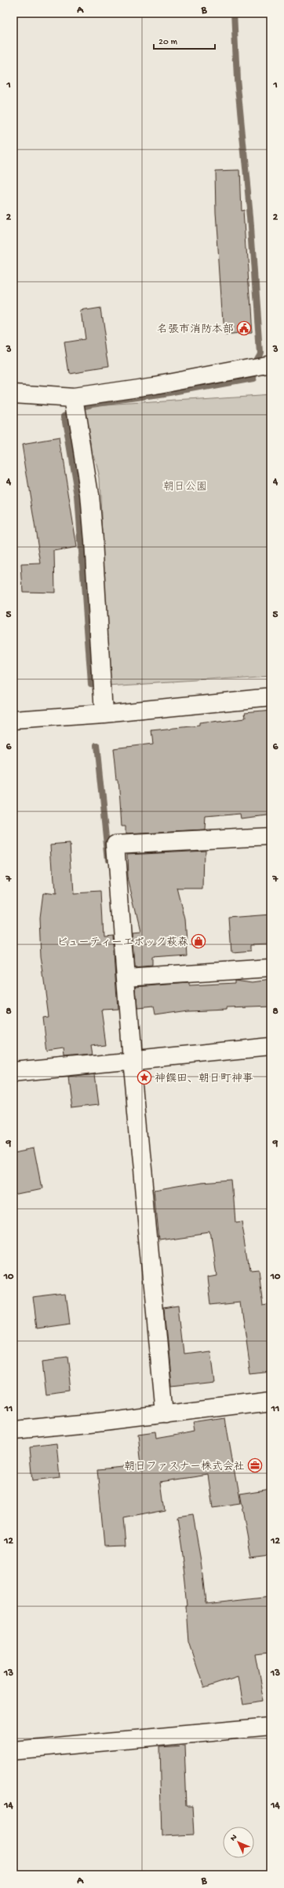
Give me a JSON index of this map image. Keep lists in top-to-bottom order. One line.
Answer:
{"parks":["朝日公園"],"places":{"public building":["名張市消防本部"],"shop":["ビューティーエポック萩森"],"place":["神饌田、朝日町神事"],"office":["朝日ファスナー株式会社"]},"scale_bar":"20 m","north":"top left","grid":{"columns":["A","B"],"rows":["1","2","3","4","5","6","7","8","9","10","11","12","13","14"]}}
